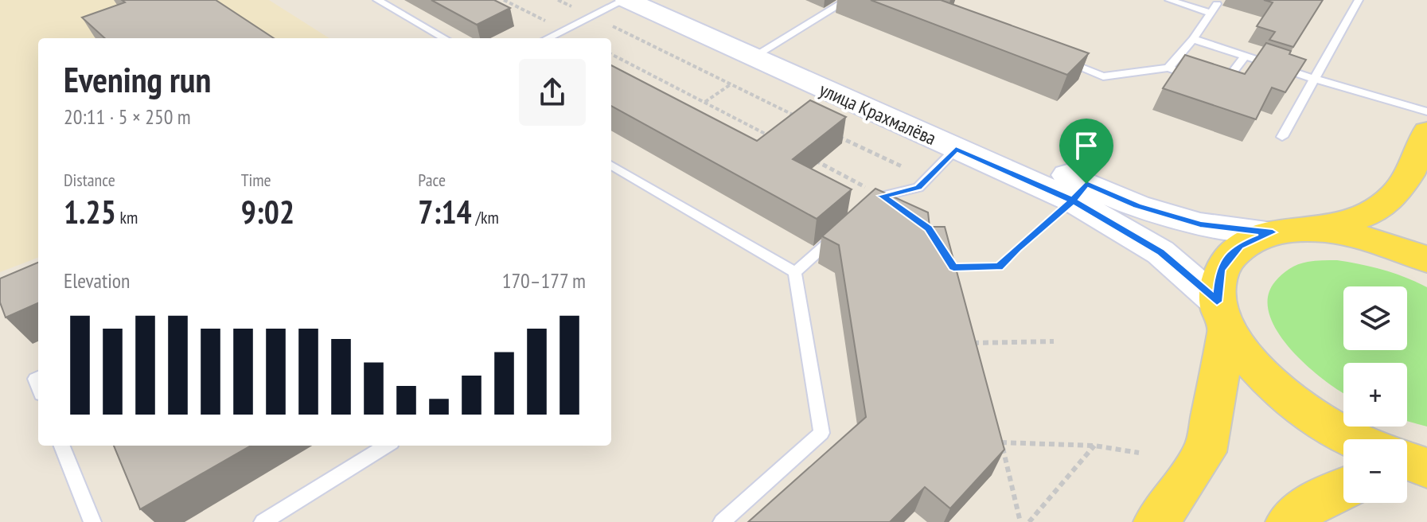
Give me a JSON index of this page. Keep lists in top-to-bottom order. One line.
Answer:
{"streets":{"main road":["улица Крахмалёва"]},"page":{"heading":["Evening run","20:11 · 5 × 250 m"],"stats":[["Distance","1.25 km"],["Time","9:02"],["Pace","7:14 /km"]],"chart":["Elevation","170–177 m"],"map_buttons":["+","−"]}}
